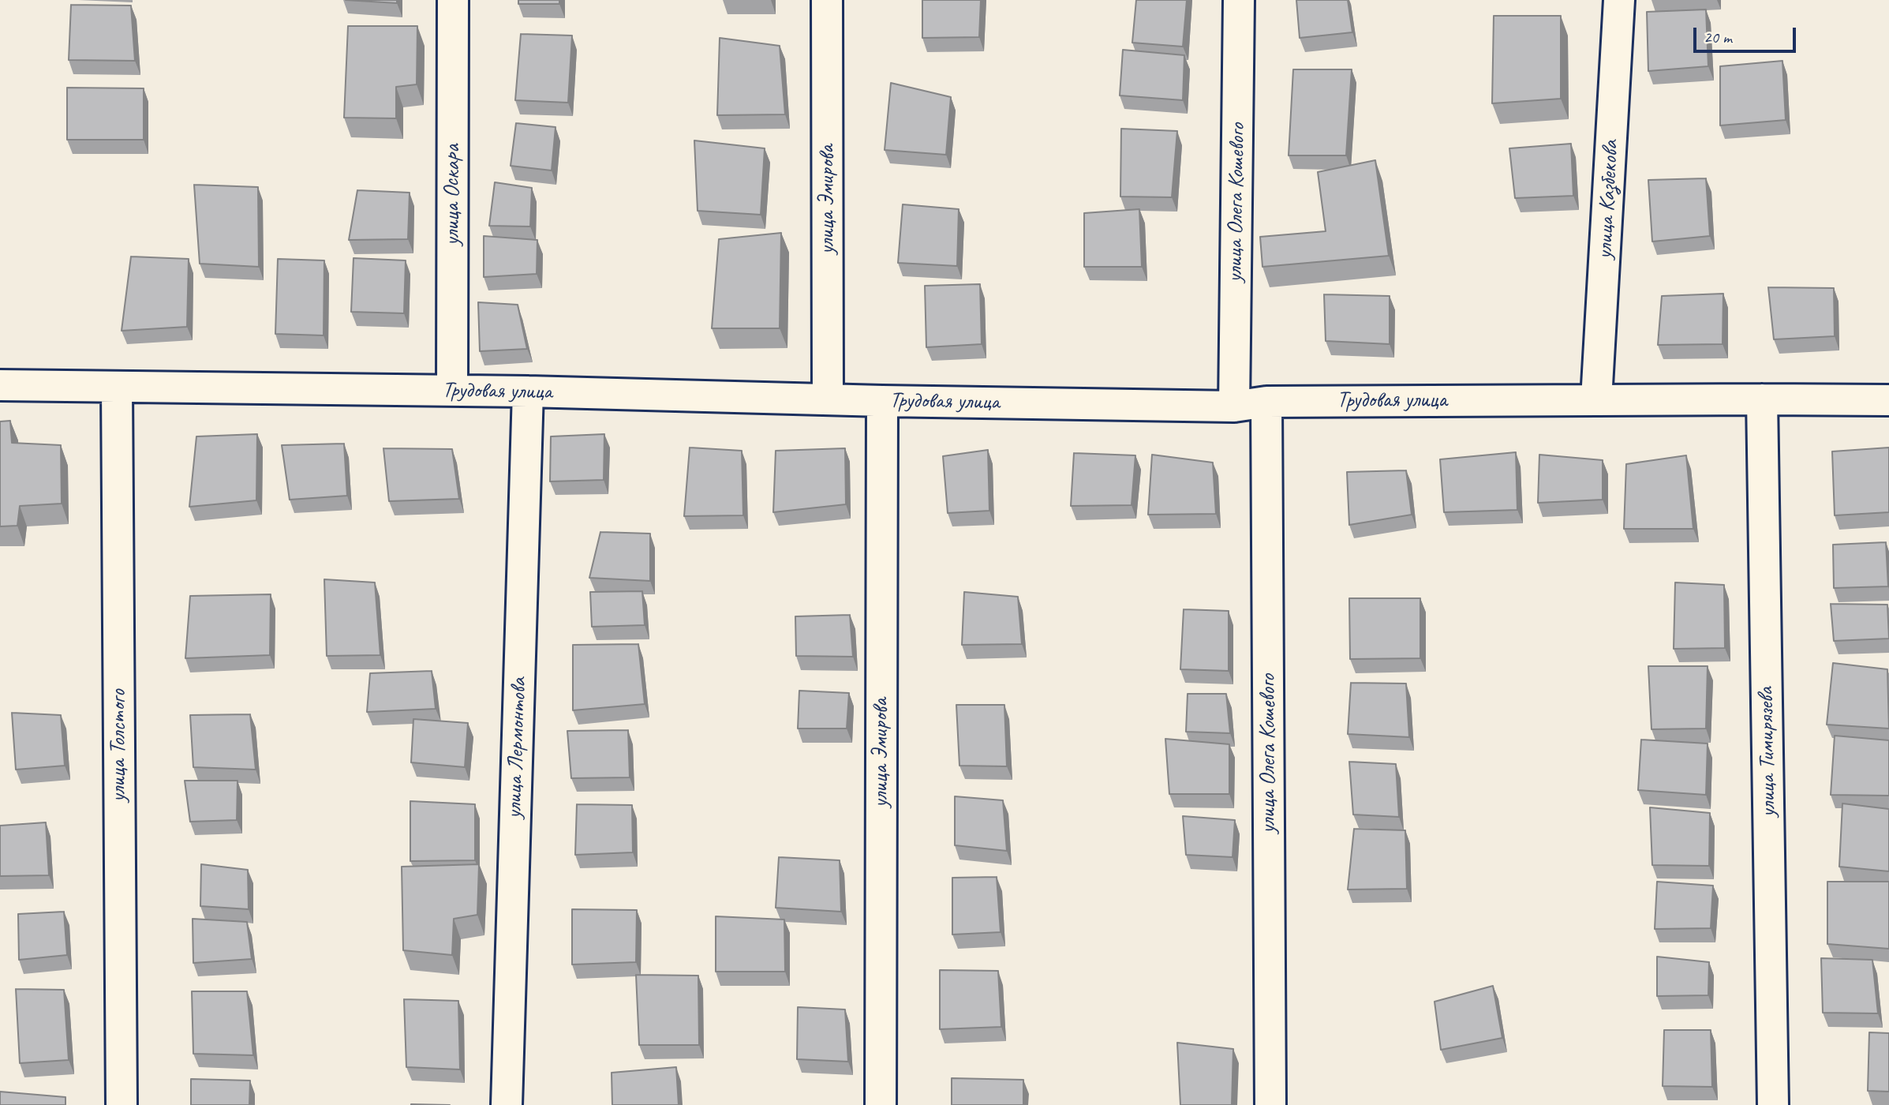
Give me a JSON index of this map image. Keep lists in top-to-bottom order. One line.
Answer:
{"streets":{"street":["улица Оскара","улица Эмирова","улица Казбекова","улица Олега Кошевого","Трудовая улица","улица Толстого","улица Лермонтова","улица Тимирязева"]},"crossings":[["улица Оскара","Трудовая улица"],["улица Эмирова","Трудовая улица"],["улица Казбекова","Трудовая улица"],["улица Олега Кошевого","Трудовая улица"],["Трудовая улица","улица Толстого"],["Трудовая улица","улица Лермонтова"],["Трудовая улица","улица Тимирязева"]],"scale_bar":"20 m"}
